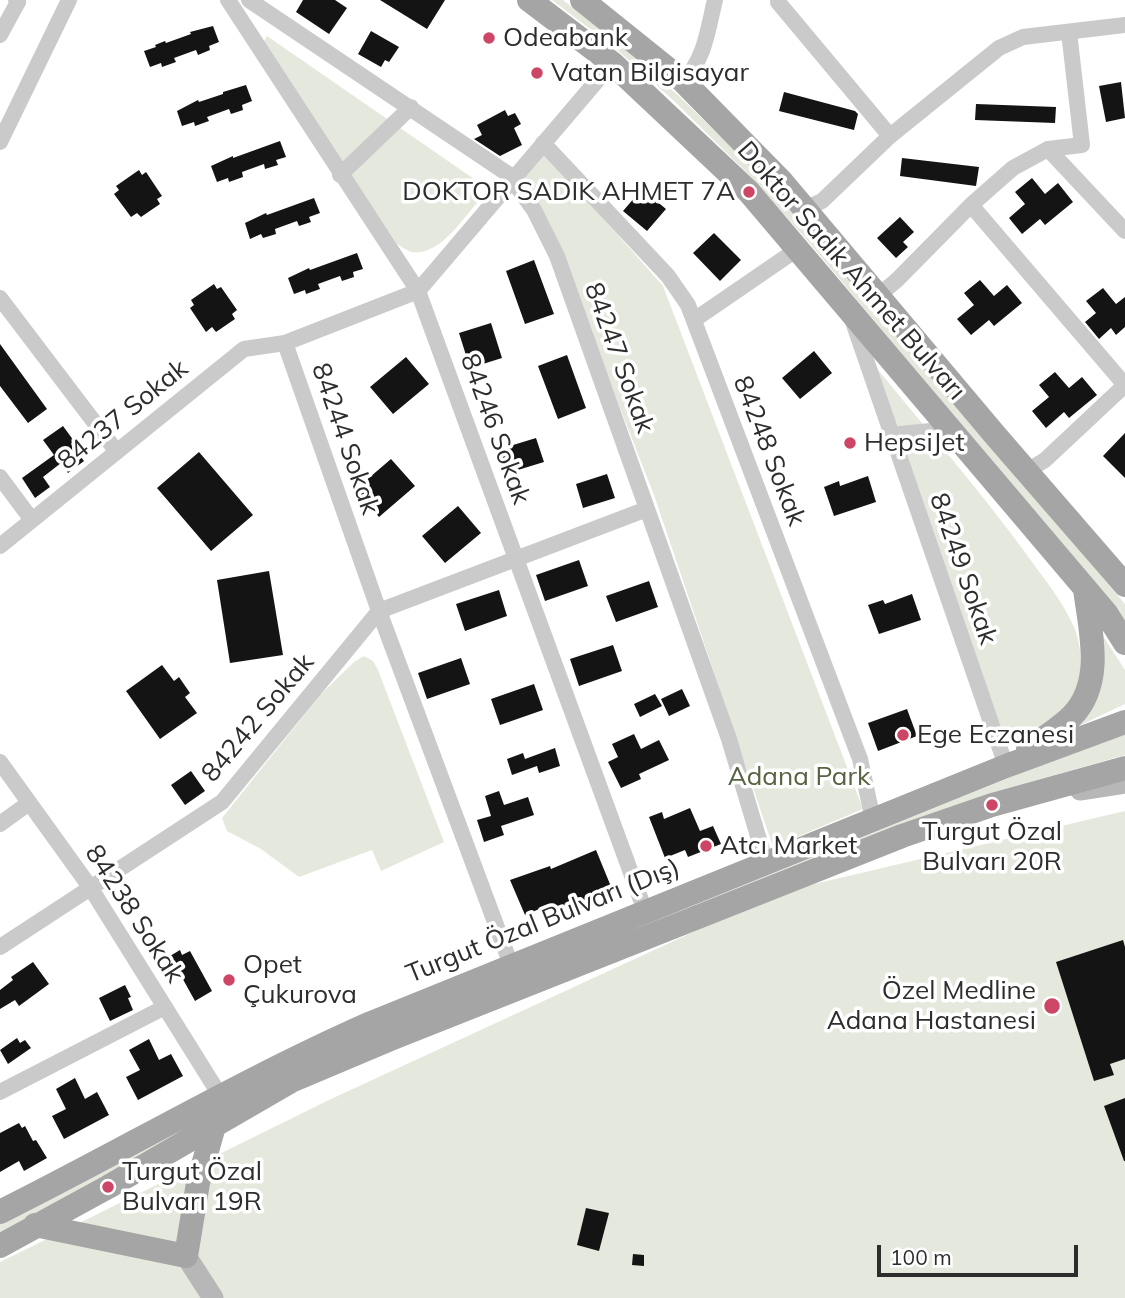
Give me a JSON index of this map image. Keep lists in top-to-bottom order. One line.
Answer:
{"streets":{"main road":["Doktor Sadık Ahmet Bulvarı","Turgut Özal Bulvarı (Dış)"],"street":["84247 Sokak","84237 Sokak","84246 Sokak","84244 Sokak","84248 Sokak","84249 Sokak","84242 Sokak","84238 Sokak"]},"crossings":[["Doktor Sadık Ahmet Bulvarı","84244 Sokak"],["Doktor Sadık Ahmet Bulvarı","84249 Sokak"],["84247 Sokak","84244 Sokak"],["84247 Sokak","Turgut Özal Bulvarı (Dış)"],["84237 Sokak","84244 Sokak"],["84246 Sokak","84244 Sokak"],["84246 Sokak","Turgut Özal Bulvarı (Dış)"],["84244 Sokak","84248 Sokak"],["84244 Sokak","84242 Sokak"],["84244 Sokak","Turgut Özal Bulvarı (Dış)"],["84248 Sokak","Turgut Özal Bulvarı (Dış)"],["84249 Sokak","Turgut Özal Bulvarı (Dış)"],["84242 Sokak","84238 Sokak"],["84238 Sokak","Turgut Özal Bulvarı (Dış)"]],"parks":["Adana Park"],"places":["Odeabank","Vatan Bilgisayar","DOKTOR SADIK AHMET 7A","HepsiJet","Ege Eczanesi","Turgut Özal Bulvarı 20R","Atcı Market","Opet Çukurova","Özel Medline Adana Hastanesi","Turgut Özal Bulvarı 19R"],"scale_bar":"100 m"}
